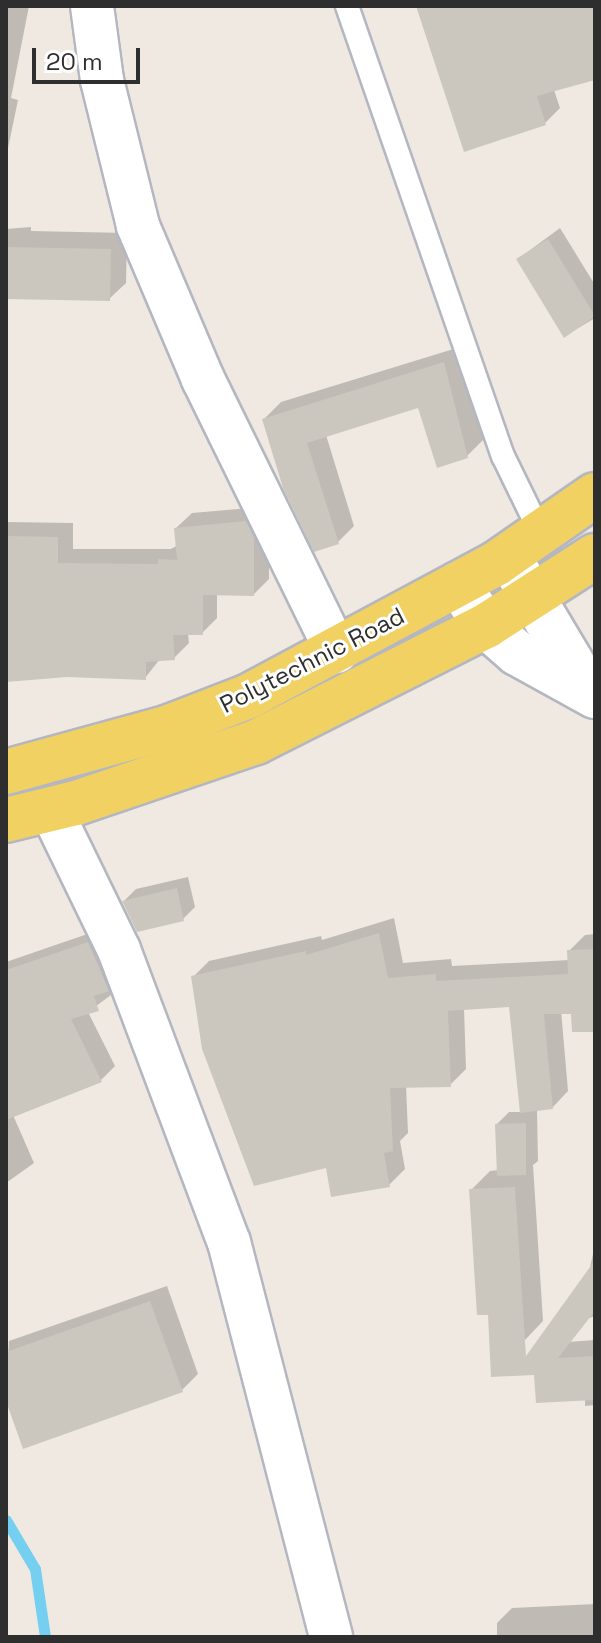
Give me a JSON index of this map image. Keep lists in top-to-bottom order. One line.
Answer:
{"streets":{"main road":["Polytechnic Road"]},"scale_bar":"20 m"}
